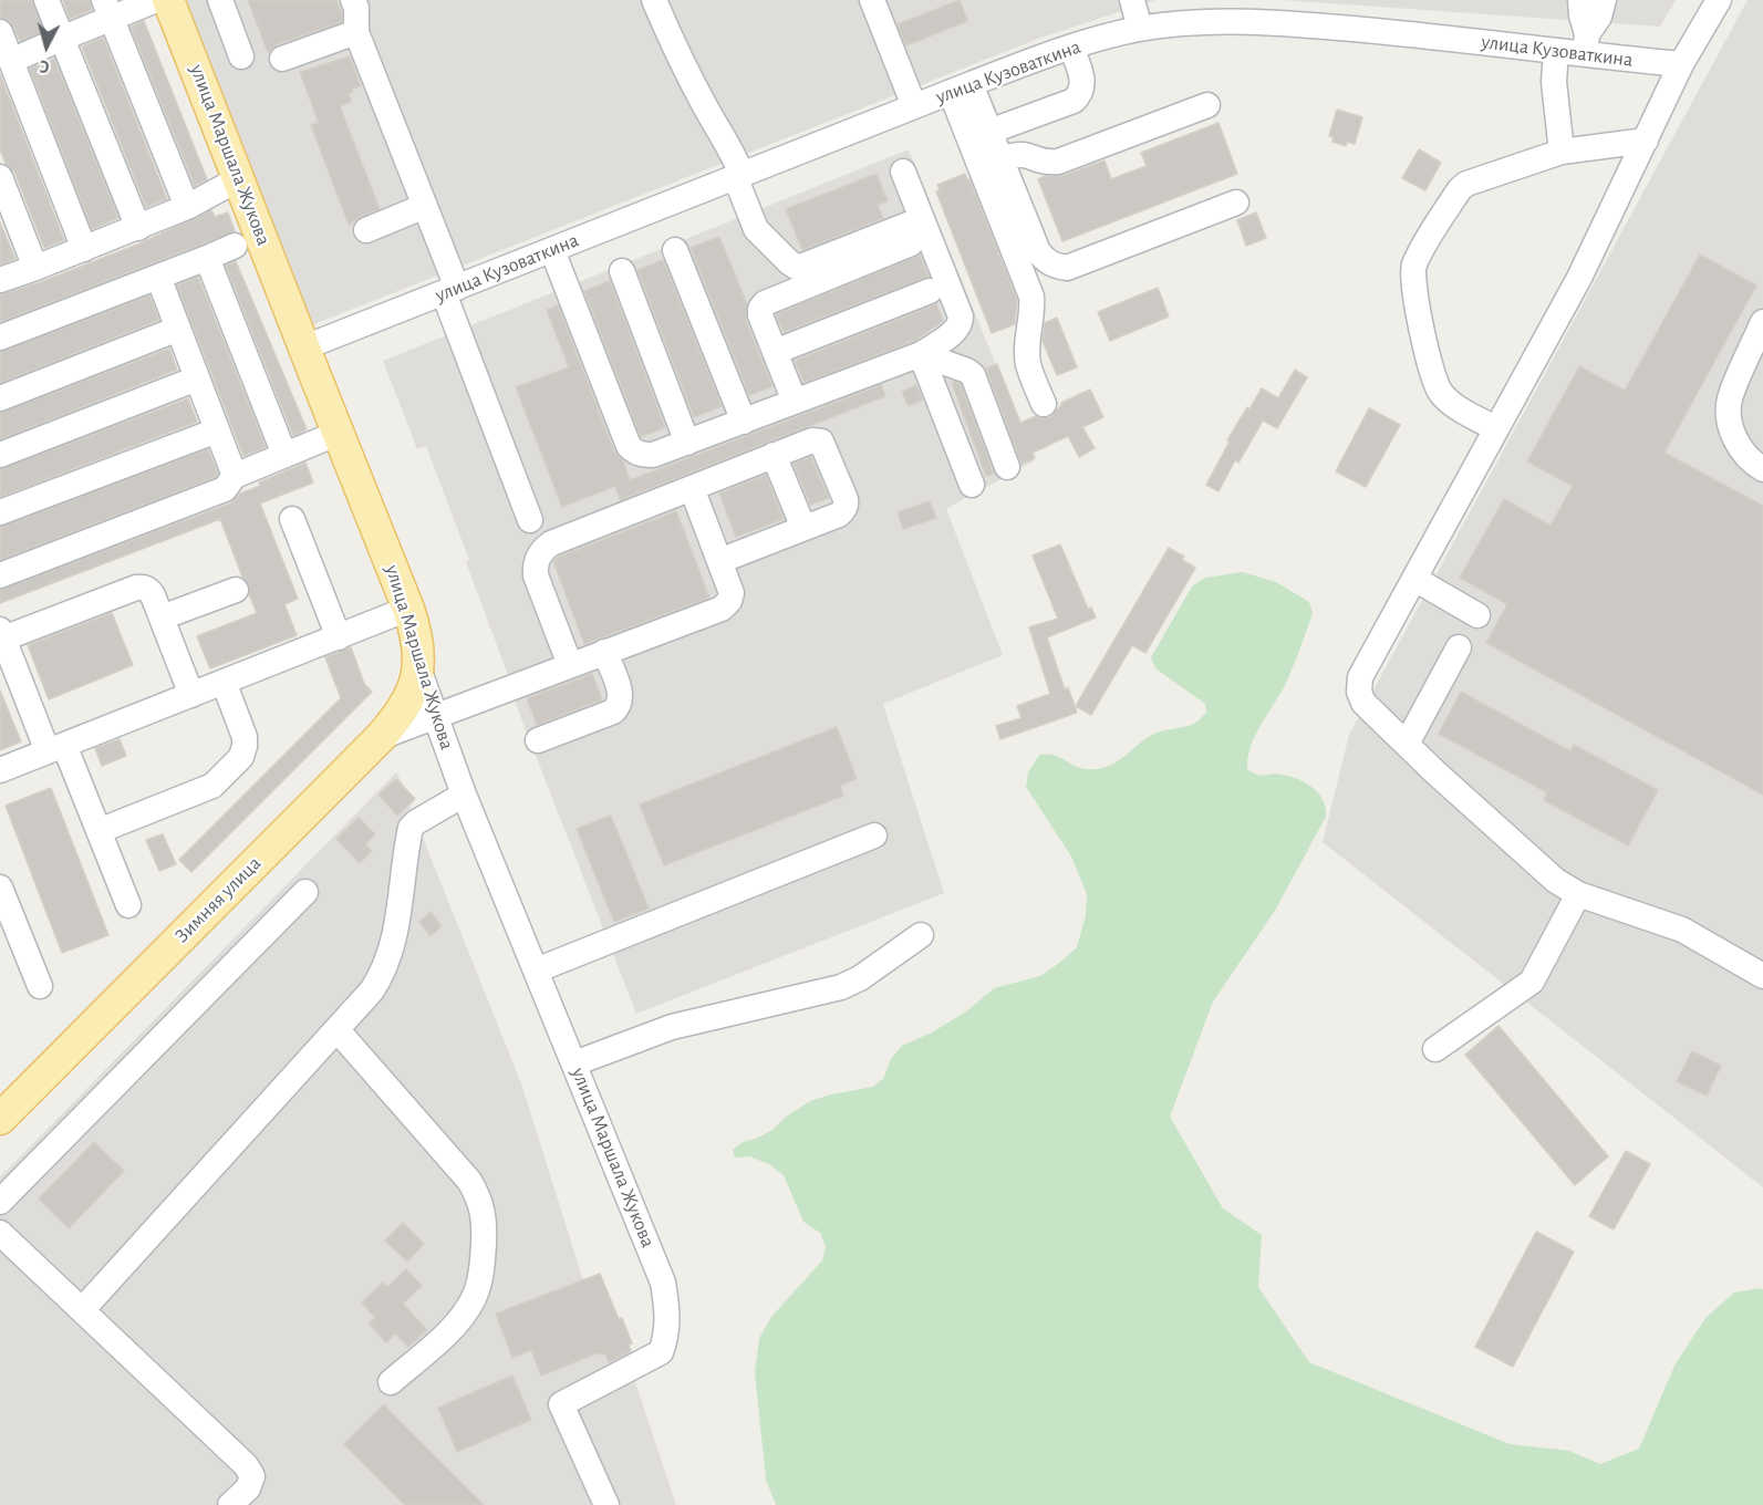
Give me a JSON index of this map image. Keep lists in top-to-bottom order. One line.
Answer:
{"streets":{"main road":["улица Маршала Жукова","Зимняя улица"],"street":["улица Кузоваткина"]},"crossings":[["улица Кузоваткина","улица Маршала Жукова"],["улица Маршала Жукова","Зимняя улица"]],"north":"bottom"}
